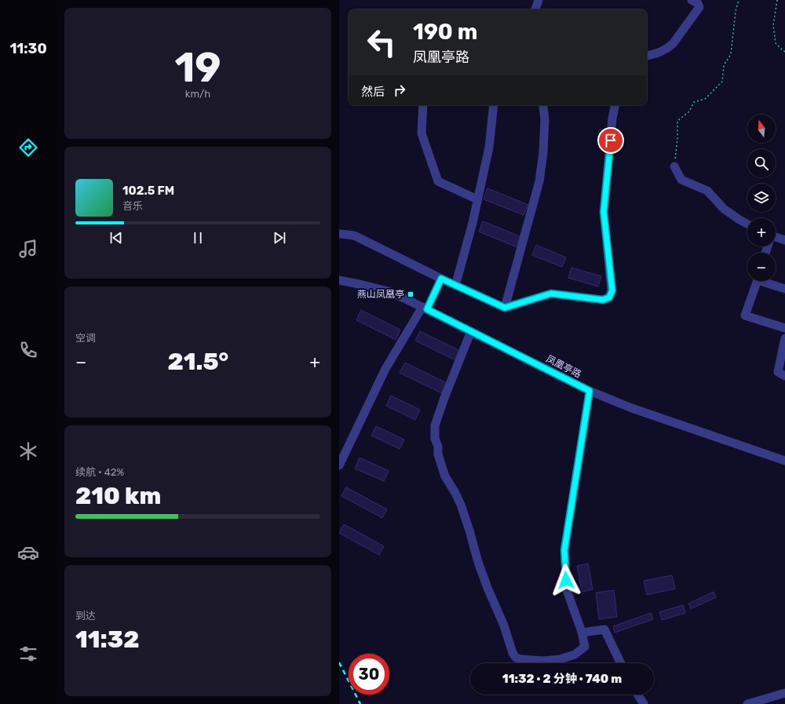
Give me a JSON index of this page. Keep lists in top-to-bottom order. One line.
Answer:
{"streets":{"street":["凤凰亭路"]},"places":{"transit":["燕山凤凰亭"]},"north":"top","page":{"tabs":"11:30","tile":[["19","km/h"],"空调",["续航 · 42%","210 km"],["到达","11:32"]],"turn":["190 m","凤凰亭路"],"then":"然后","map_buttons":["+","−"],"song":["102.5 FM","音乐"],"heat":["−","21.5°","+"],"limit":"30","trip":"11:32 · 2 分钟 · 740 m"}}
